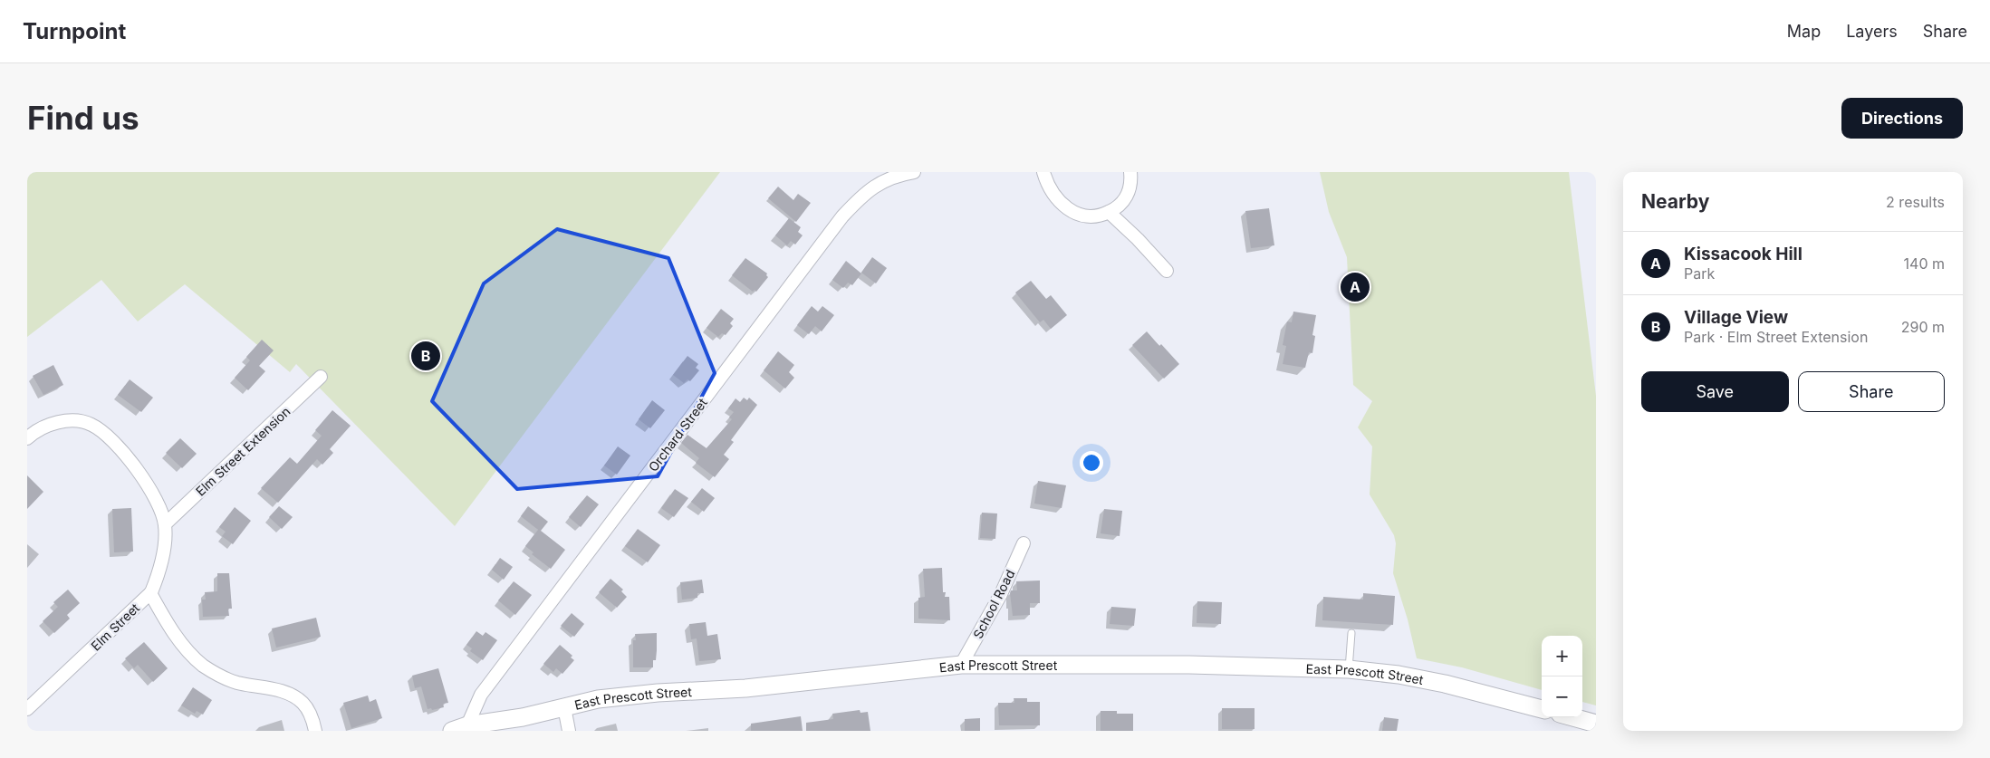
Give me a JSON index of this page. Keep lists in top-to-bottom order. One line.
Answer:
{"streets":{"main road":["East Prescott Street"],"street":["Orchard Street","Elm Street Extension","School Road","Elm Street"]},"crossings":[["Orchard Street","East Prescott Street"],["Elm Street Extension","Elm Street"],["School Road","East Prescott Street"]],"page":{"header":"Turnpoint","nav":["Map","Layers","Share"],"buttons":["Directions",["Save","Share"]],"title":"Find us","heading":["Nearby","2 results"],"list":[{"mark":"A","name":"Kissacook Hill","note":"Park","value":"140 m"},{"mark":"B","name":"Village View","note":"Park · Elm Street Extension","value":"290 m"}],"pins":["A","B"],"map_buttons":["+","−"]}}
